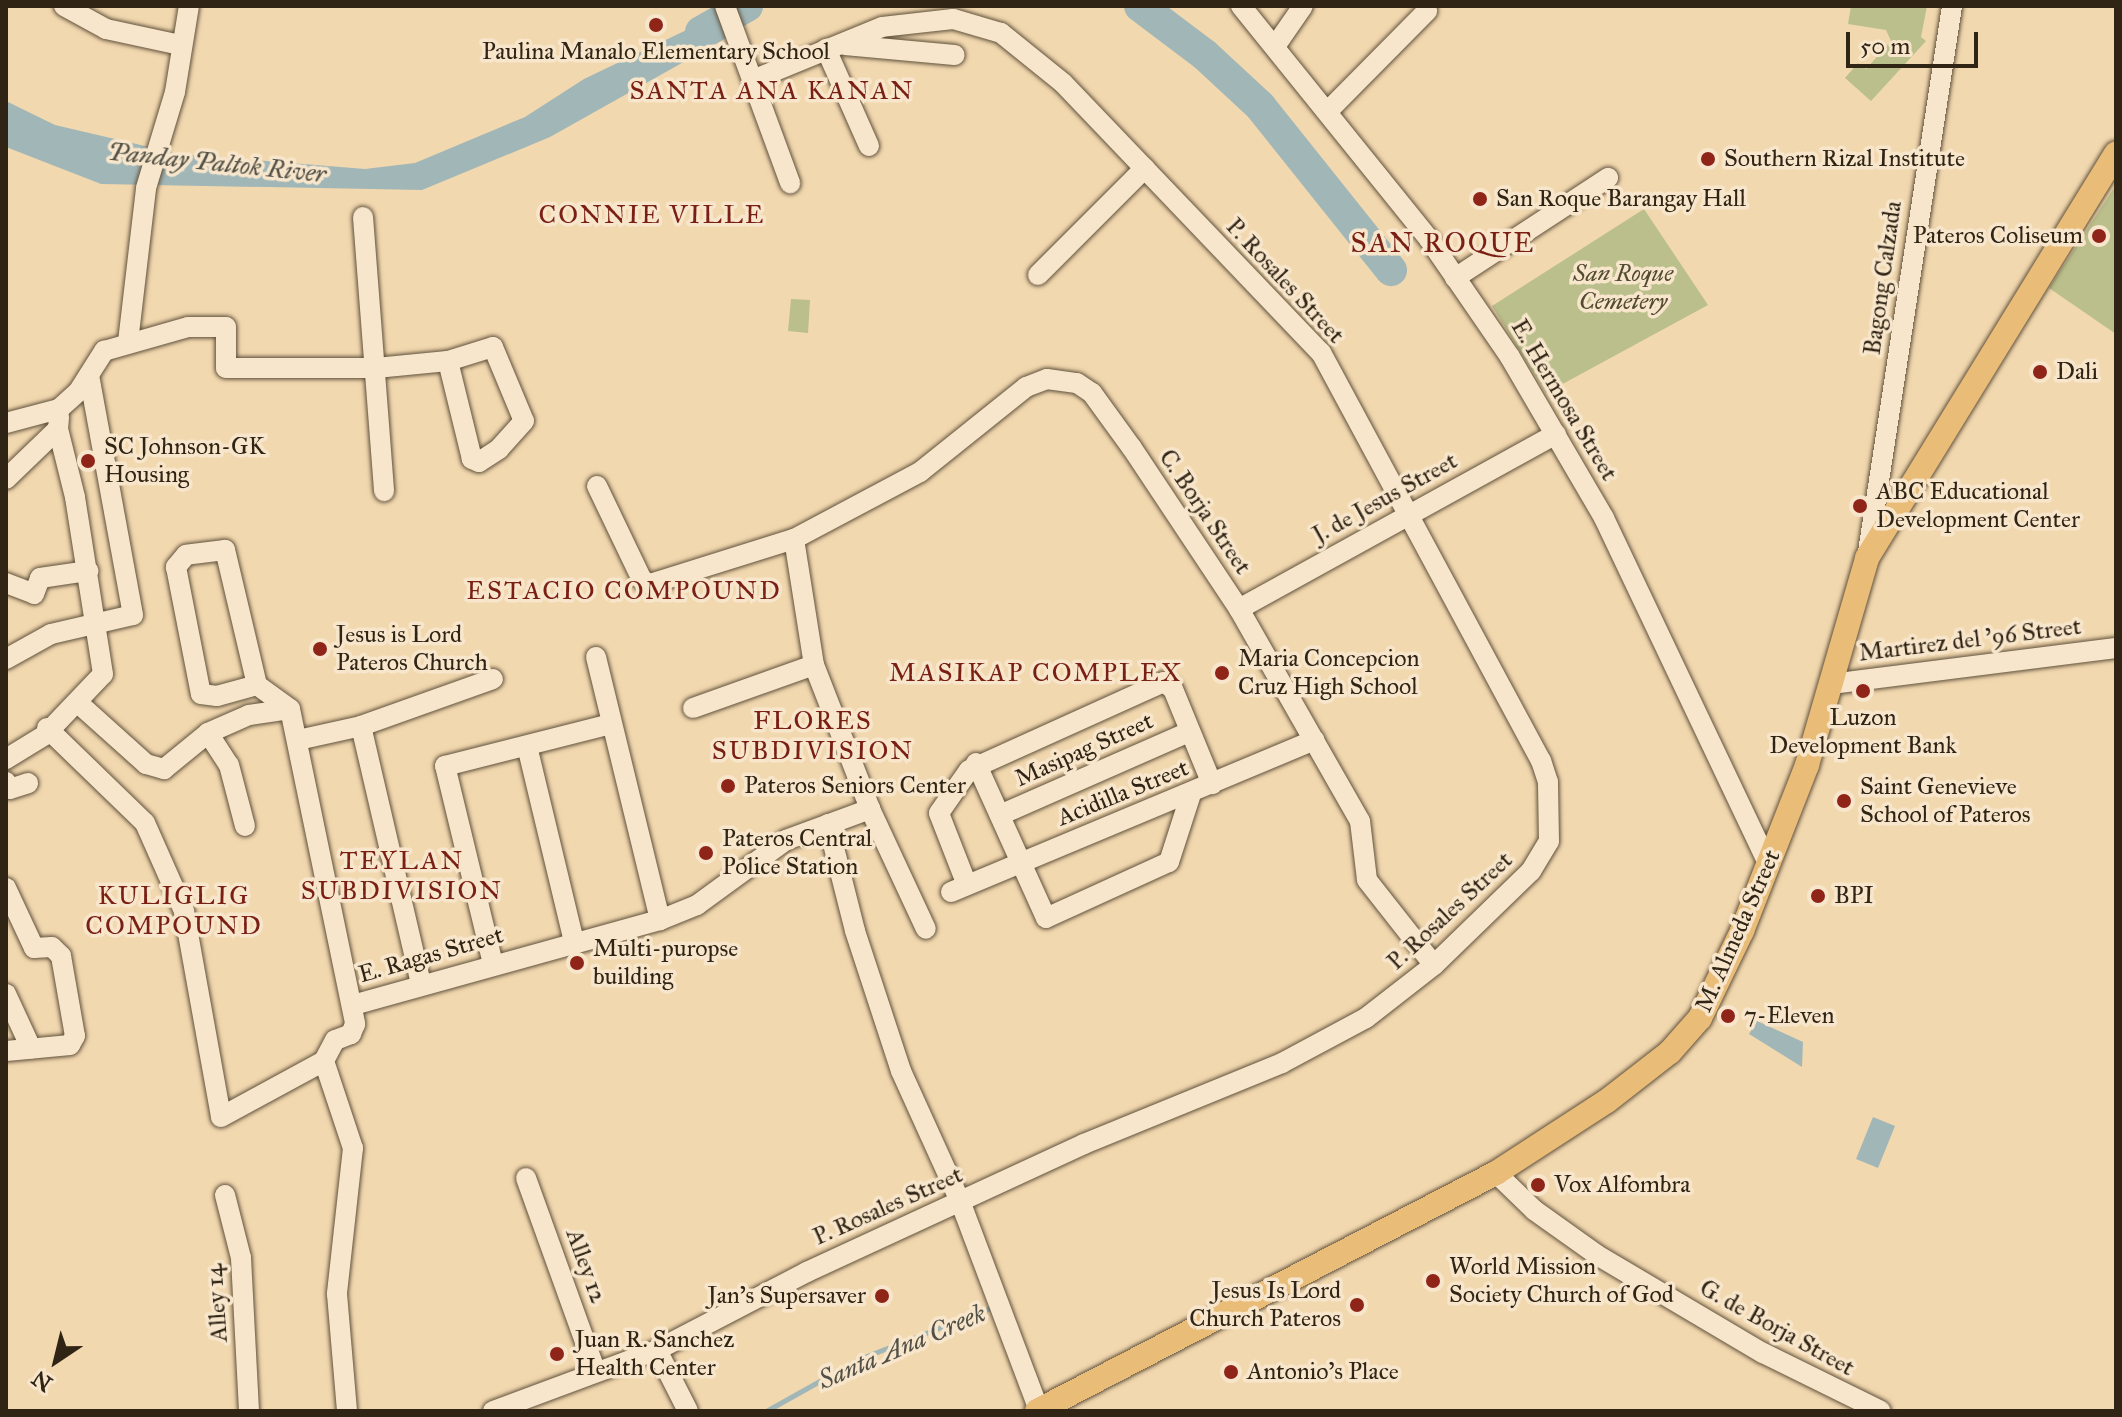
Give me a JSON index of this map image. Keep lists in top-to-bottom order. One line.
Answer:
{"streets":{"main road":["M. Almeda Street"],"street":["Bagong Calzada","P. Rosales Street","E. Hermosa Street","J. de Jesus Street","C. Borja Street","Martirez del '96 Street","Masipag Street","Acidilla Street","E. Ragas Street","Alley 12","Alley 14","G. de Borja Street"]},"crossings":[["Bagong Calzada","M. Almeda Street"],["P. Rosales Street","J. de Jesus Street"],["P. Rosales Street","C. Borja Street"],["P. Rosales Street","Alley 12"],["E. Hermosa Street","J. de Jesus Street"],["E. Hermosa Street","M. Almeda Street"],["J. de Jesus Street","C. Borja Street"],["C. Borja Street","Acidilla Street"],["Martirez del '96 Street","M. Almeda Street"],["M. Almeda Street","G. de Borja Street"]],"districts":["SANTA ANA KANAN","CONNIE VILLE","SAN ROQUE","ESTACIO COMPOUND","MASIKAP COMPLEX","FLORES SUBDIVISION","TEYLAN SUBDIVISION","KULIGLIG COMPOUND"],"water":["Panday Paltok River","Santa Ana Creek"],"parks":["San Roque Cemetery"],"places":["Paulina Manalo Elementary School","Southern Rizal Institute","San Roque Barangay Hall","Pateros Coliseum","Dali","SC Johnson-GK Housing","ABC Educational Development Center","Jesus is Lord Pateros Church","Maria Concepcion Cruz High School","Luzon Development Bank","Pateros Seniors Center","Saint Genevieve School of Pateros","Pateros Central Police Station","BPI","Multi-puropse building","7-Eleven","Vox Alfombra","World Mission Society Church of God","Jan's Supersaver","Jesus Is Lord Church Pateros","Juan R. Sanchez Health Center","Antonio's Place"],"scale_bar":"50 m","north":"bottom left"}
